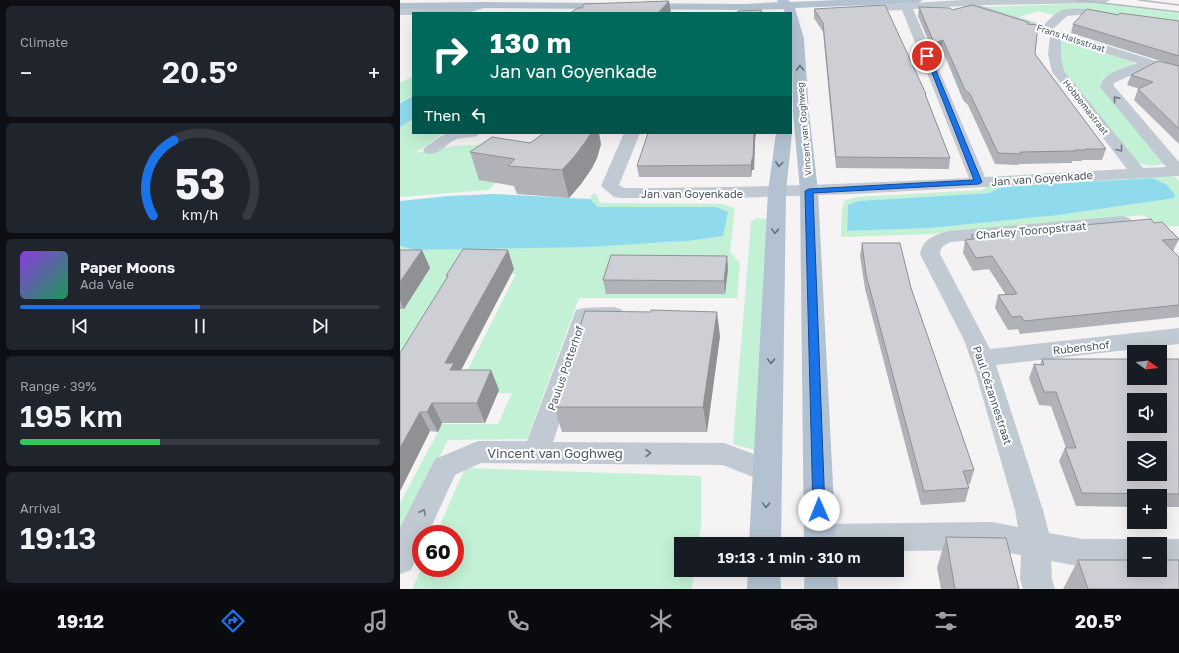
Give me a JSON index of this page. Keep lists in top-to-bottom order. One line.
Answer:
{"streets":{"main road":["Vincent van Goghweg"],"street":["Frans Halsstraat","Hobbemastraat","Jan van Goyenkade","Charley Tooropstraat","Rubenshof","Paulus Potterhof","Paul Cézannestraat"]},"crossings":[["Frans Halsstraat","Hobbemastraat"],["Hobbemastraat","Jan van Goyenkade"],["Vincent van Goghweg","Jan van Goyenkade"],["Vincent van Goghweg","Paulus Potterhof"],["Charley Tooropstraat","Paul Cézannestraat"],["Rubenshof","Paul Cézannestraat"]],"north":"right","page":{"tile":["Climate",["Range · 39%","195 km"],["Arrival","19:13"]],"turn":["130 m","Jan van Goyenkade"],"heat":["−","20.5°","+"],"then":"Then","song":["Paper Moons","Ada Vale"],"map_buttons":["+","−"],"limit":"60","trip":"19:13 · 1 min · 310 m","tabs":["19:12","20.5°"],"gauge":["53","km/h"]}}
